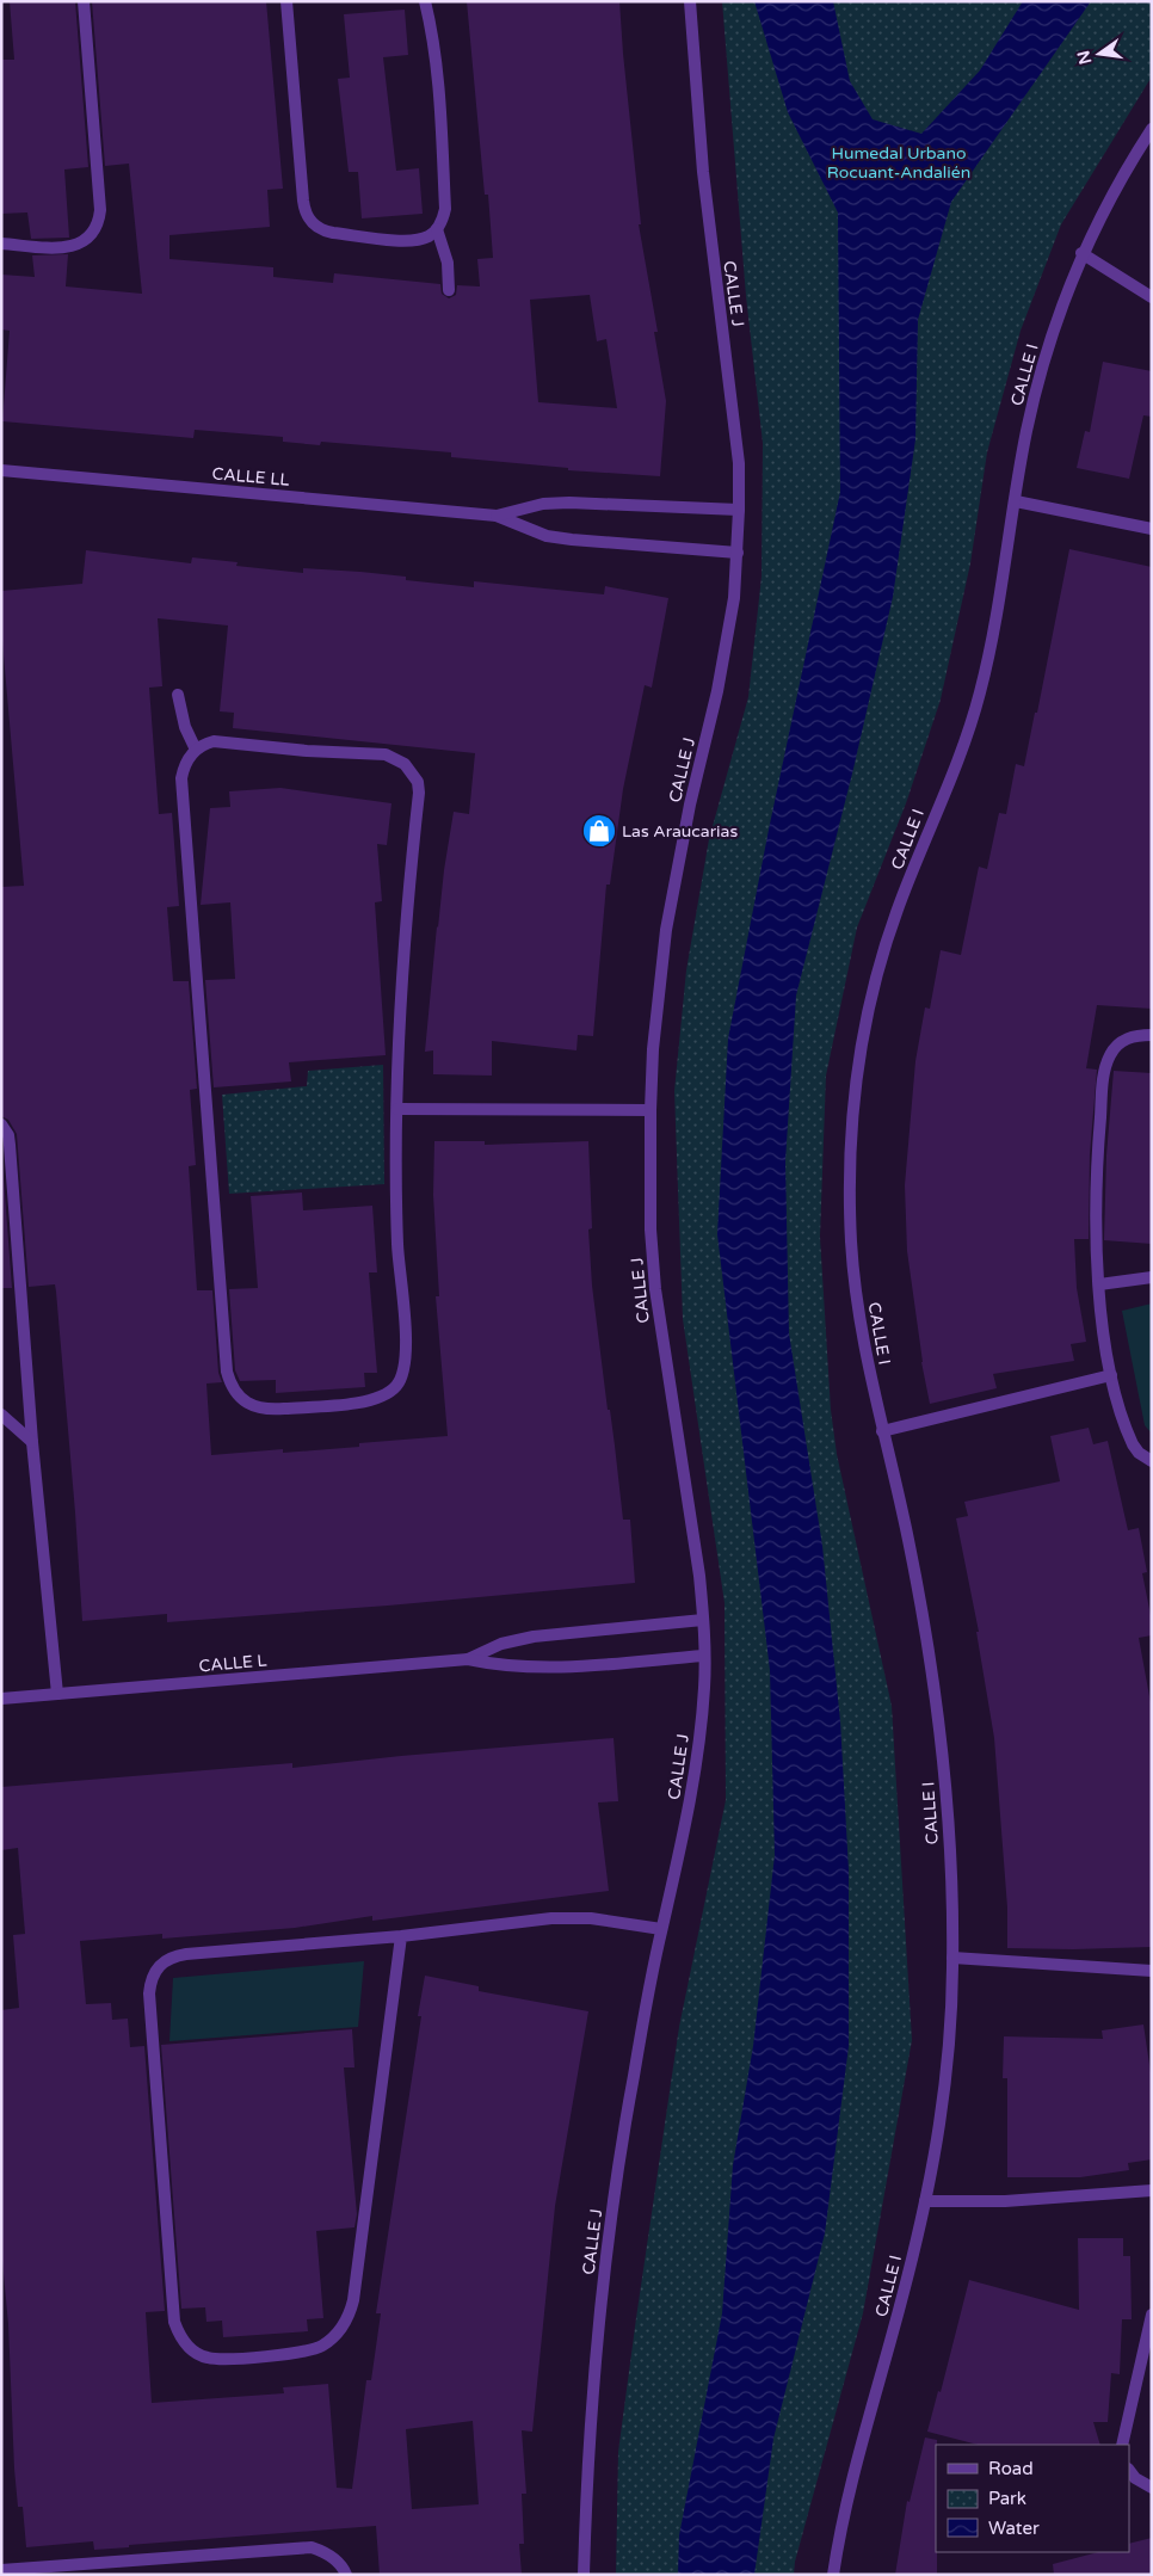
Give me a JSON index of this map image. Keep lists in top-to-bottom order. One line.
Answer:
{"streets":{"street":["CALLE J","CALLE I","CALLE LL","CALLE L"]},"crossings":[["CALLE J","CALLE LL"],["CALLE J","CALLE L"]],"parks":["Humedal Urbano Rocuant-Andalién"],"places":{"shop":["Las Araucarias"]},"legend":["Road","Park","Water"],"north":"left"}
